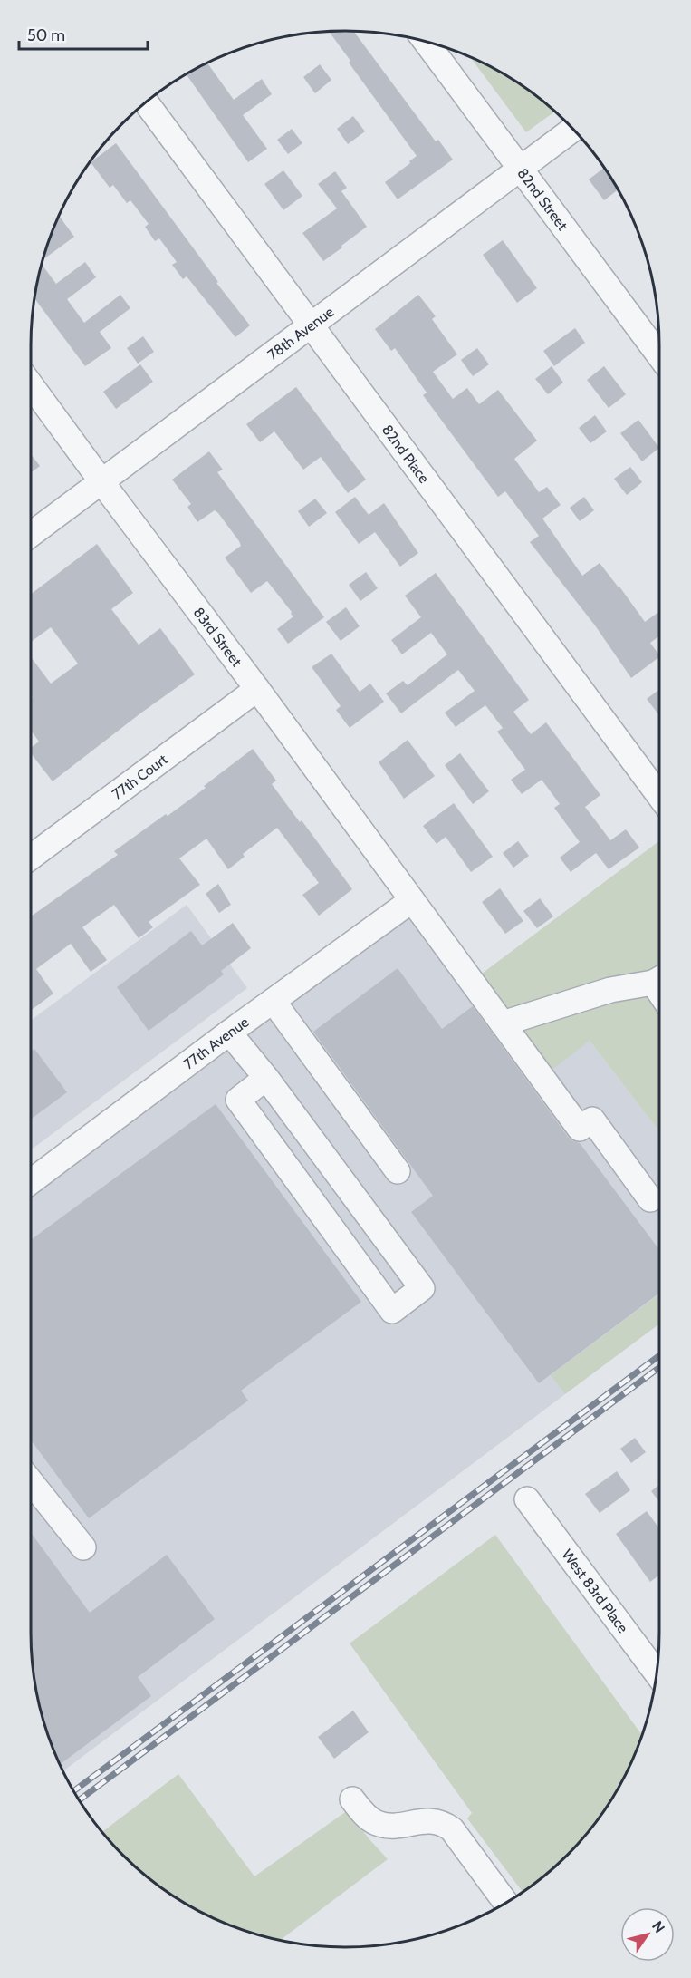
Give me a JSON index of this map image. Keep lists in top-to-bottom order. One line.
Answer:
{"streets":{"street":["82nd Street","78th Avenue","82nd Place","83rd Street","77th Court","77th Avenue","West 83rd Place"]},"crossings":[["82nd Street","78th Avenue"],["78th Avenue","82nd Place"],["78th Avenue","83rd Street"],["83rd Street","77th Court"],["83rd Street","77th Avenue"]],"scale_bar":"50 m","north":"top right"}
